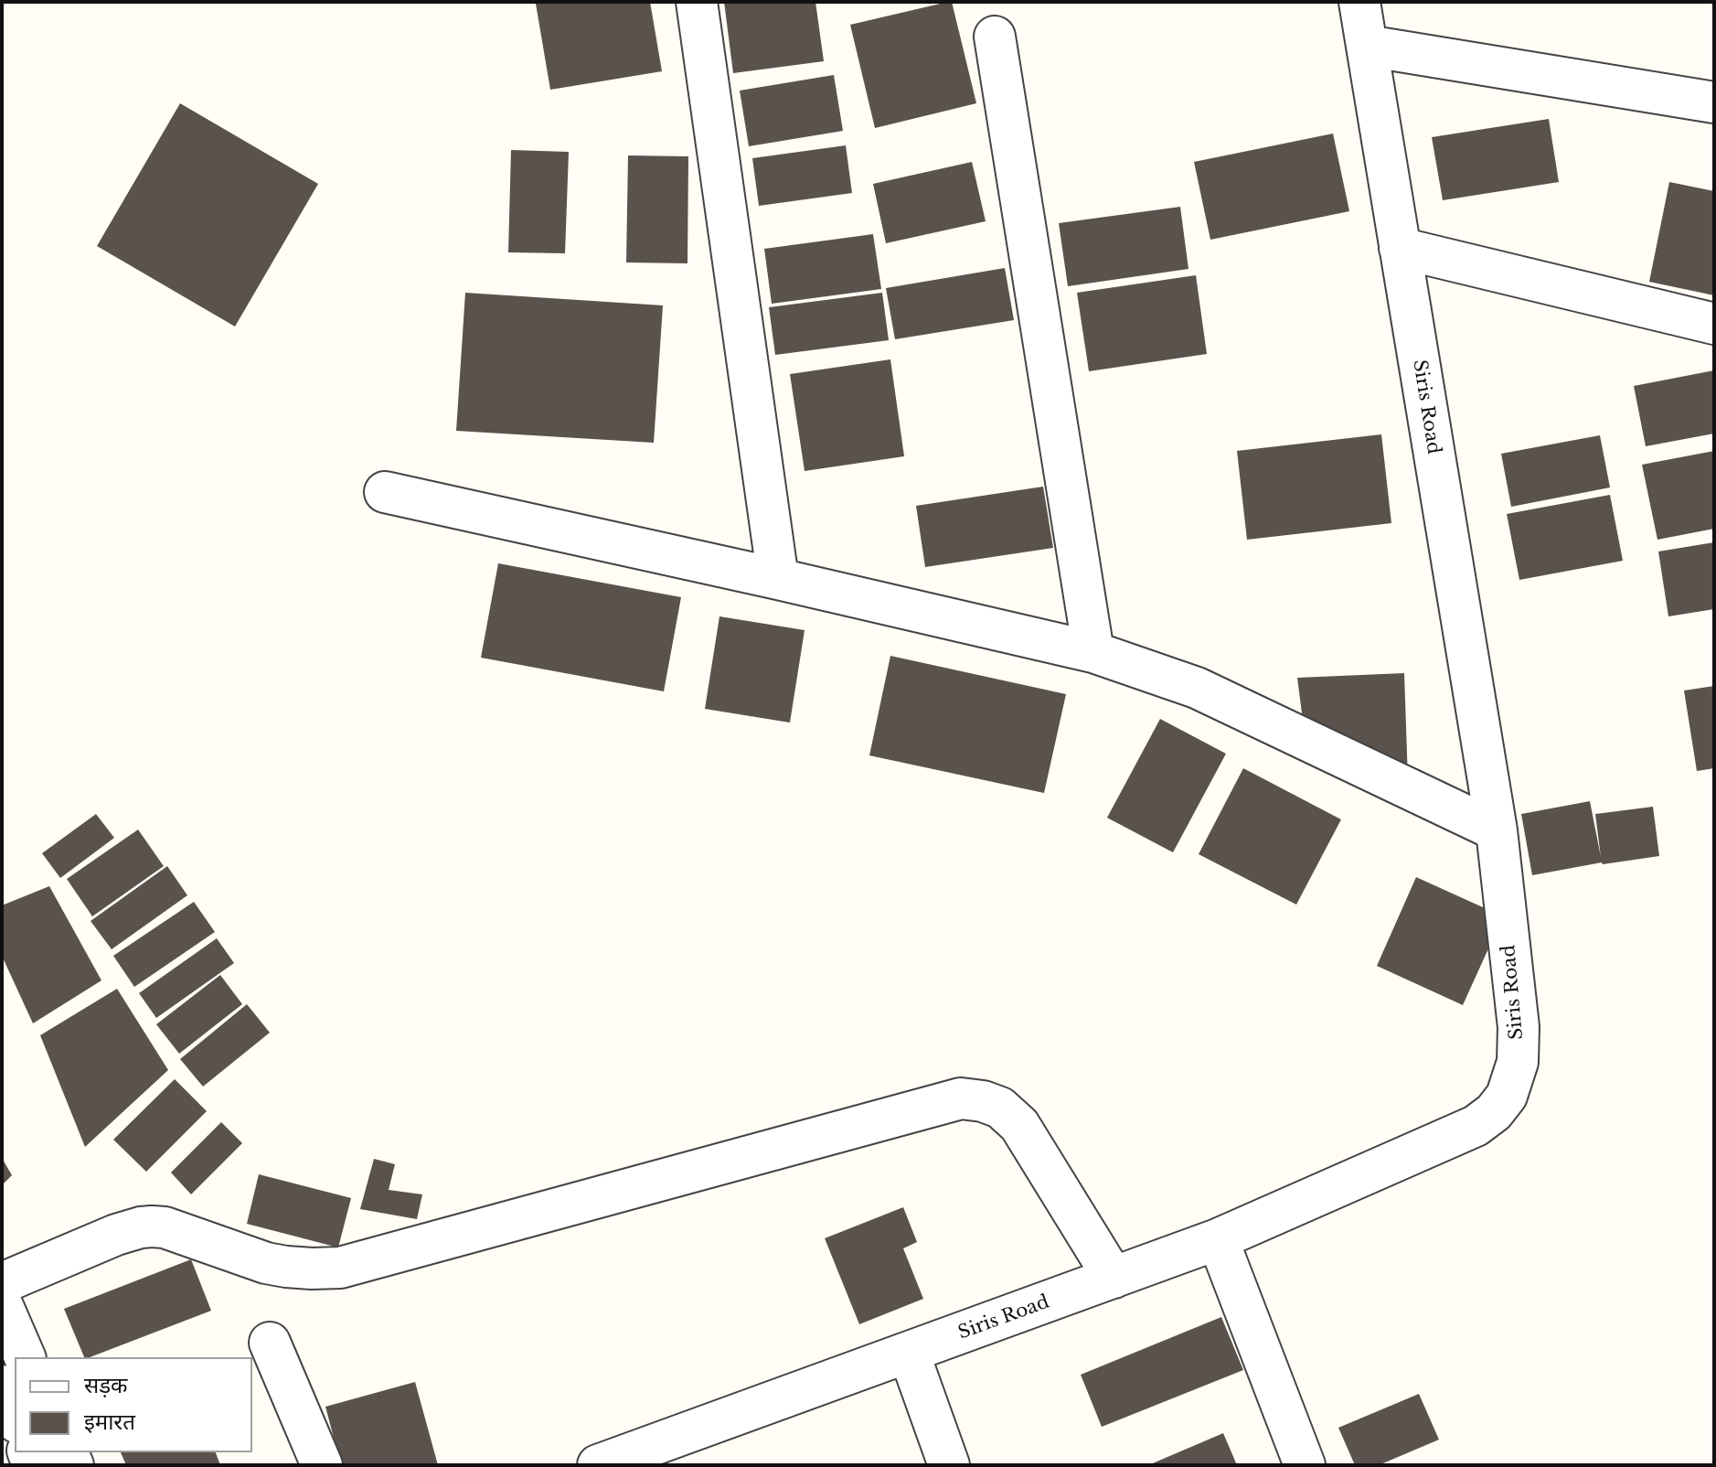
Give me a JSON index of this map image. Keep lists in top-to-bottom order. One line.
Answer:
{"streets":{"street":["Siris Road"]},"legend":["सड़क","इमारत"]}
